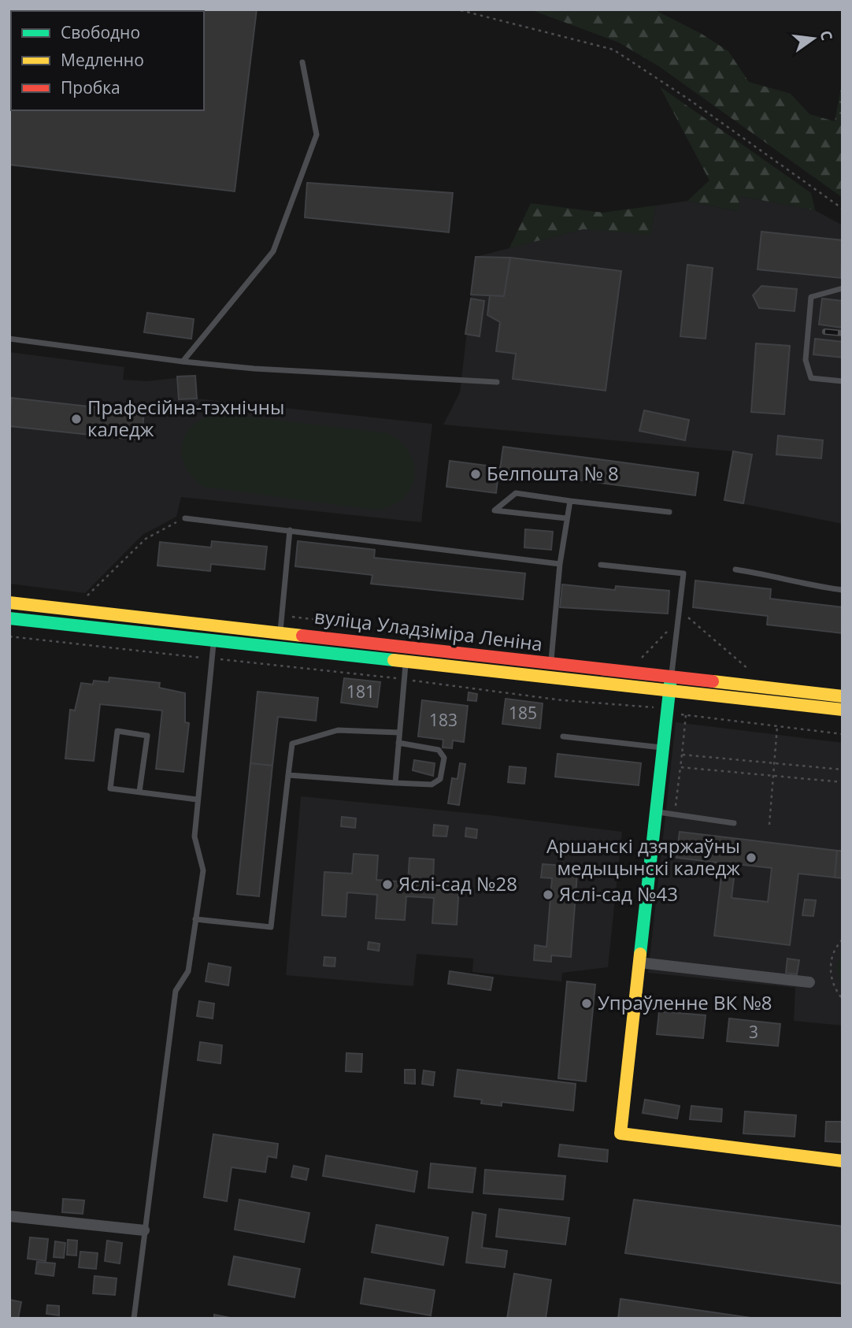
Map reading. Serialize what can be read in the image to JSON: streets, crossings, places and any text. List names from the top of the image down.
{
  "streets": {
    "main road": ["вуліца Уладзіміра Леніна"]
  },
  "places": [
    "Прафесійна-тэхнічны каледж",
    "Белпошта № 8",
    "Аршанскі дзяржаўны медыцынскі каледж",
    "Яслі-сад №28",
    "Яслі-сад №43",
    "Упраўленне ВК №8"
  ],
  "house_numbers": [
    "181",
    "185",
    "183",
    "3"
  ],
  "legend": ["Свободно", "Медленно", "Пробка"],
  "north": "right"
}
